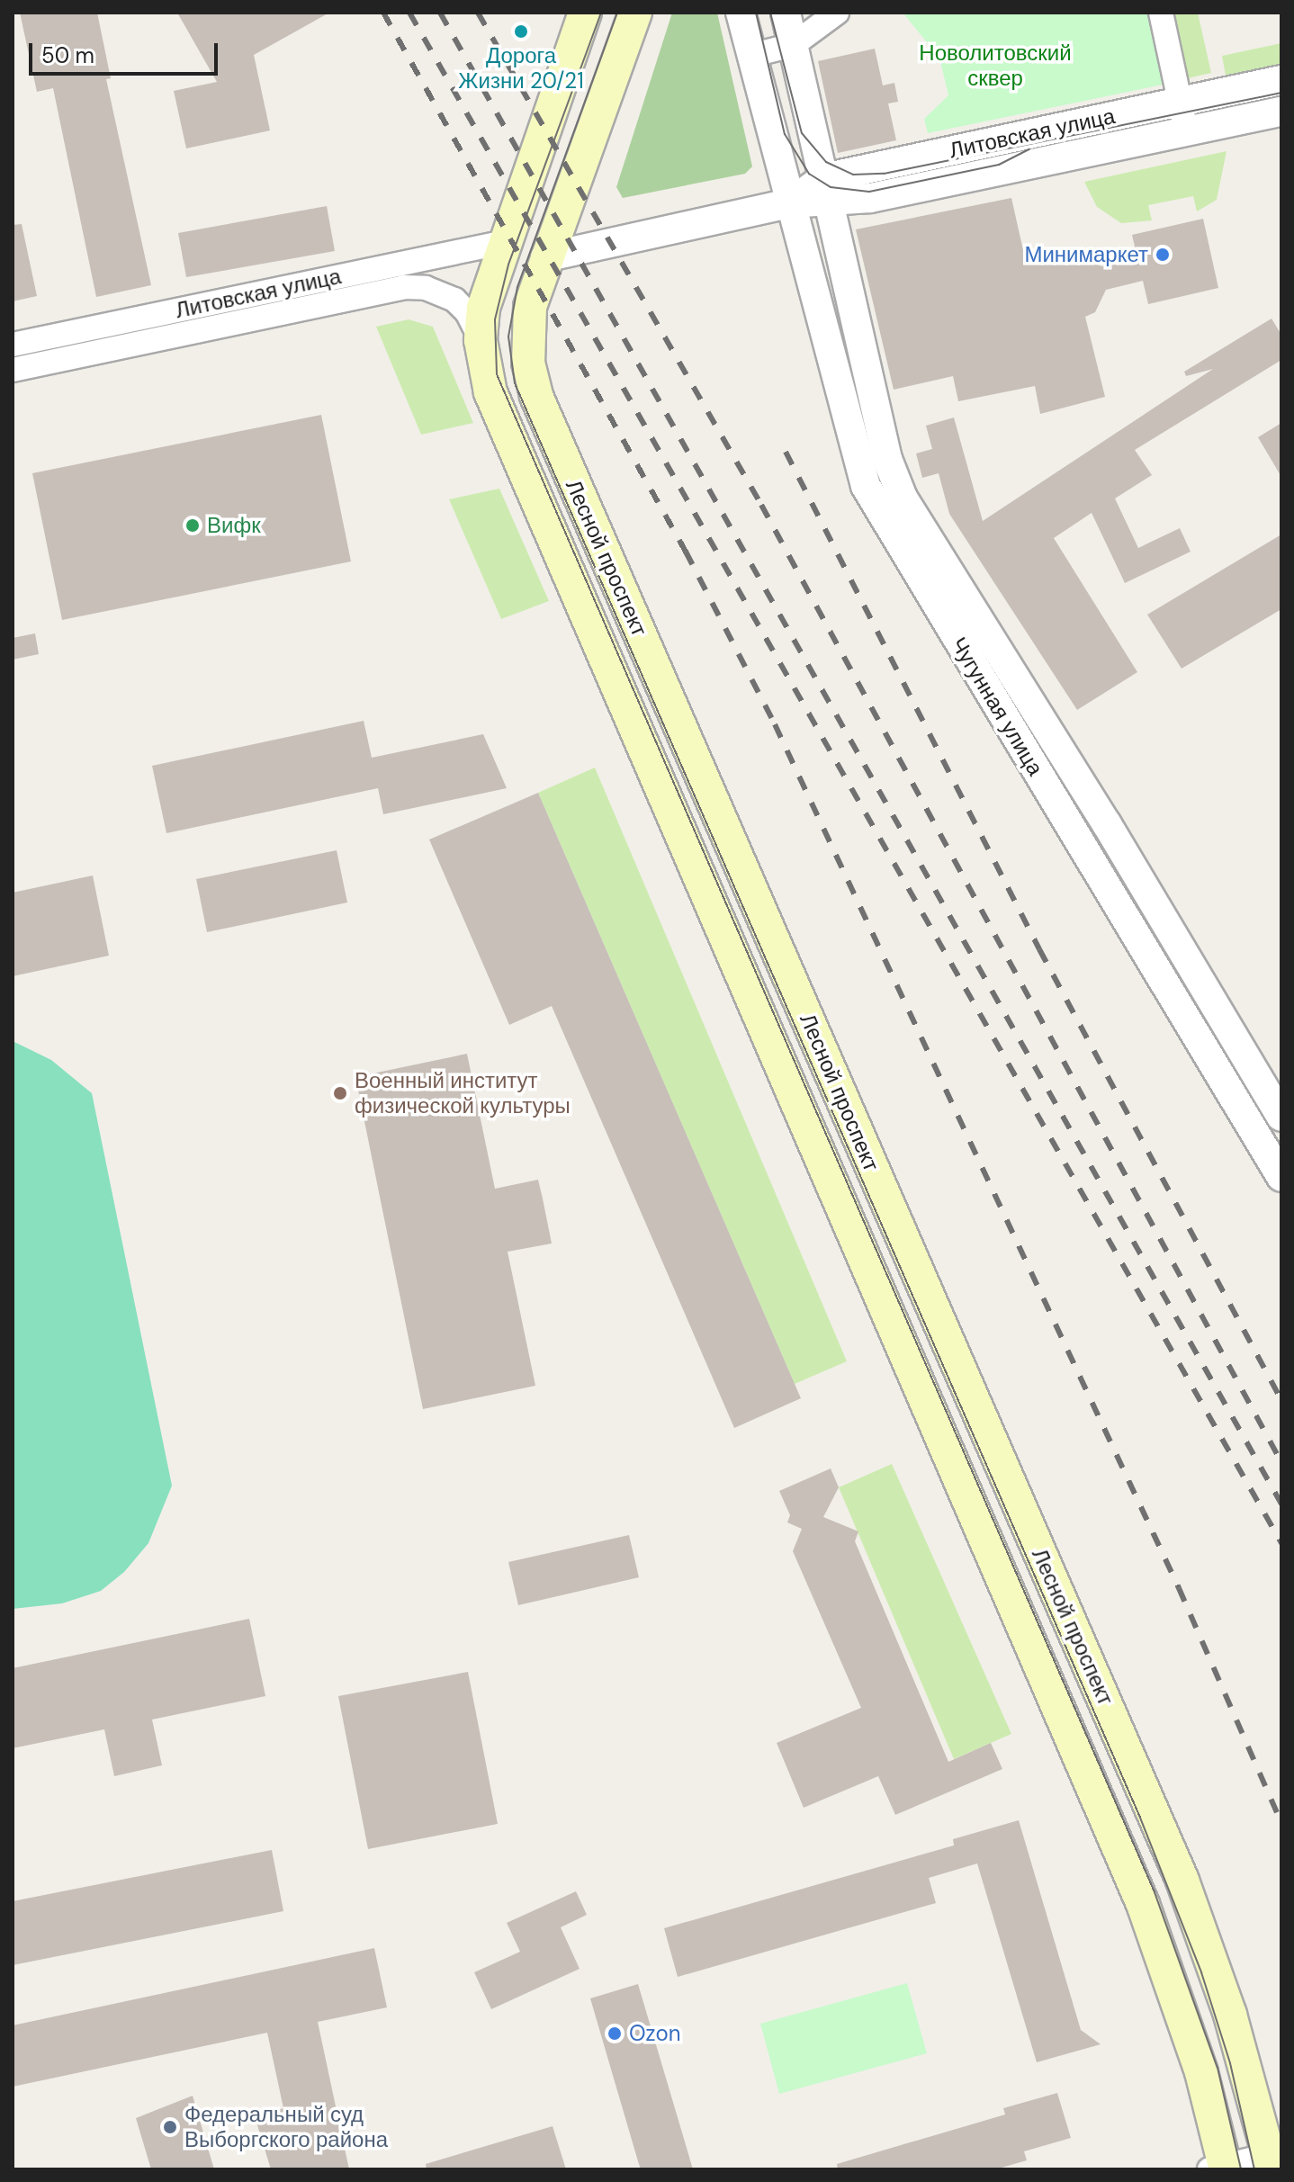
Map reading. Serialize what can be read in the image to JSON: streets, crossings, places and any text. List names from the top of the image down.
{
  "streets": {
    "main road": ["Лесной проспект"],
    "street": ["Литовская улица", "Чугунная улица"]
  },
  "crossings": [
    ["Литовская улица", "Лесной проспект"],
    ["Литовская улица", "Чугунная улица"]
  ],
  "parks": ["Новолитовский сквер"],
  "places": [
    "Дорога Жизни 20/21",
    "Минимаркет",
    "Вифк",
    "Военный институт физической культуры",
    "Ozon",
    "Федеральный суд Выборгского района"
  ],
  "scale_bar": "50 m"
}
